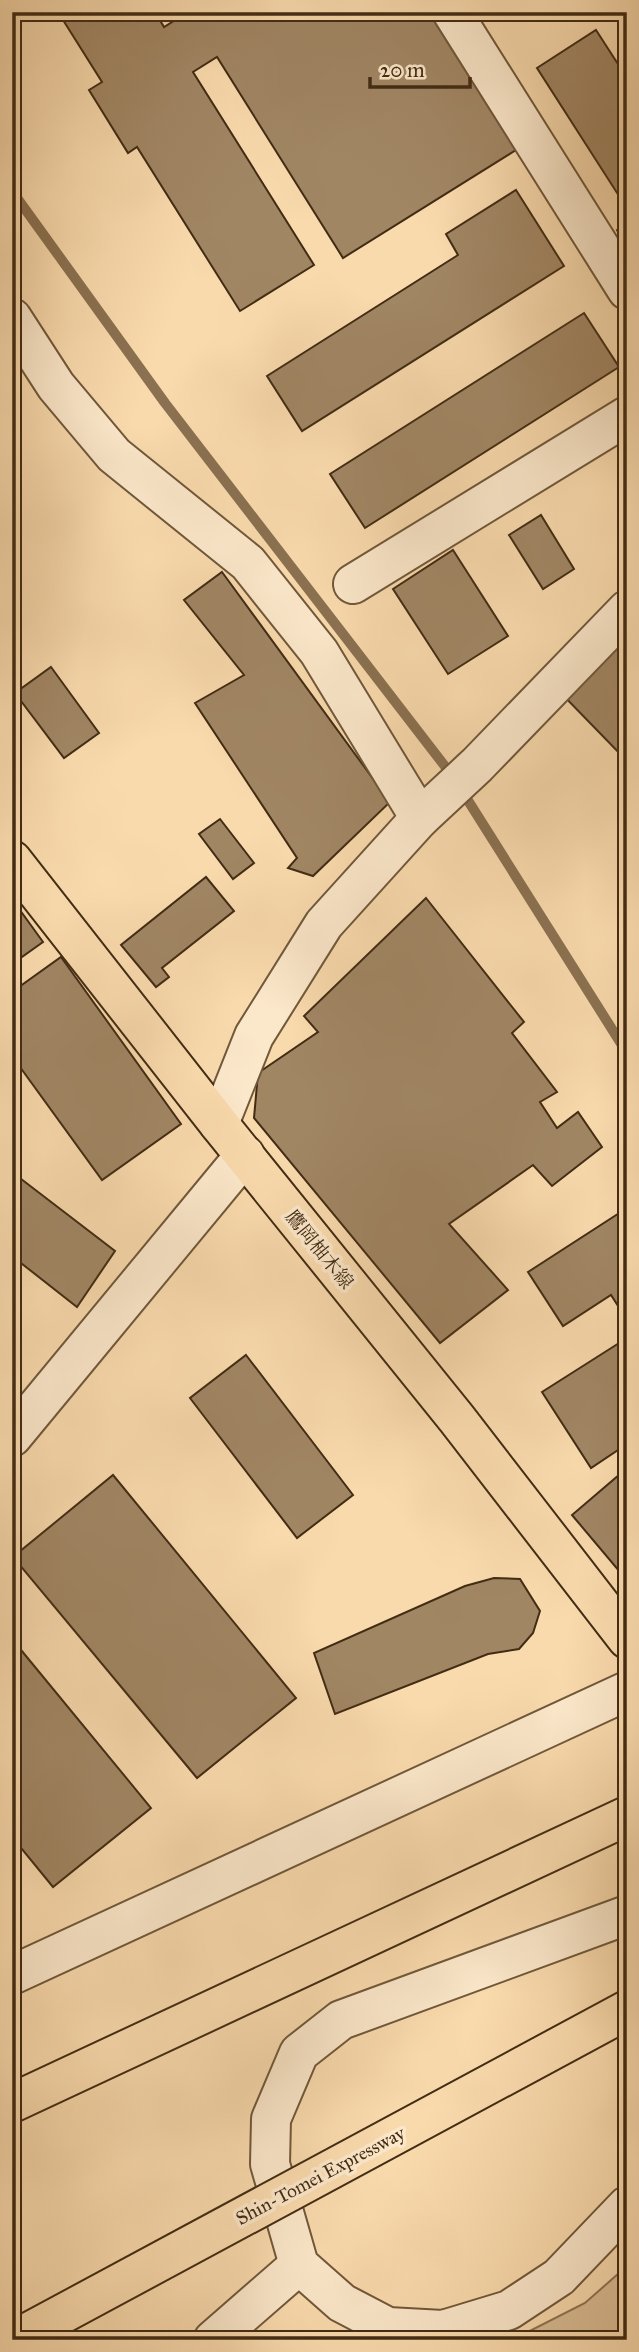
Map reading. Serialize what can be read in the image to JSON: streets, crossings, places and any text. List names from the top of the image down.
{
  "streets": {
    "main road": ["鷹岡柚木線", "Shin-Tomei Expressway"]
  },
  "scale_bar": "20 m"
}
